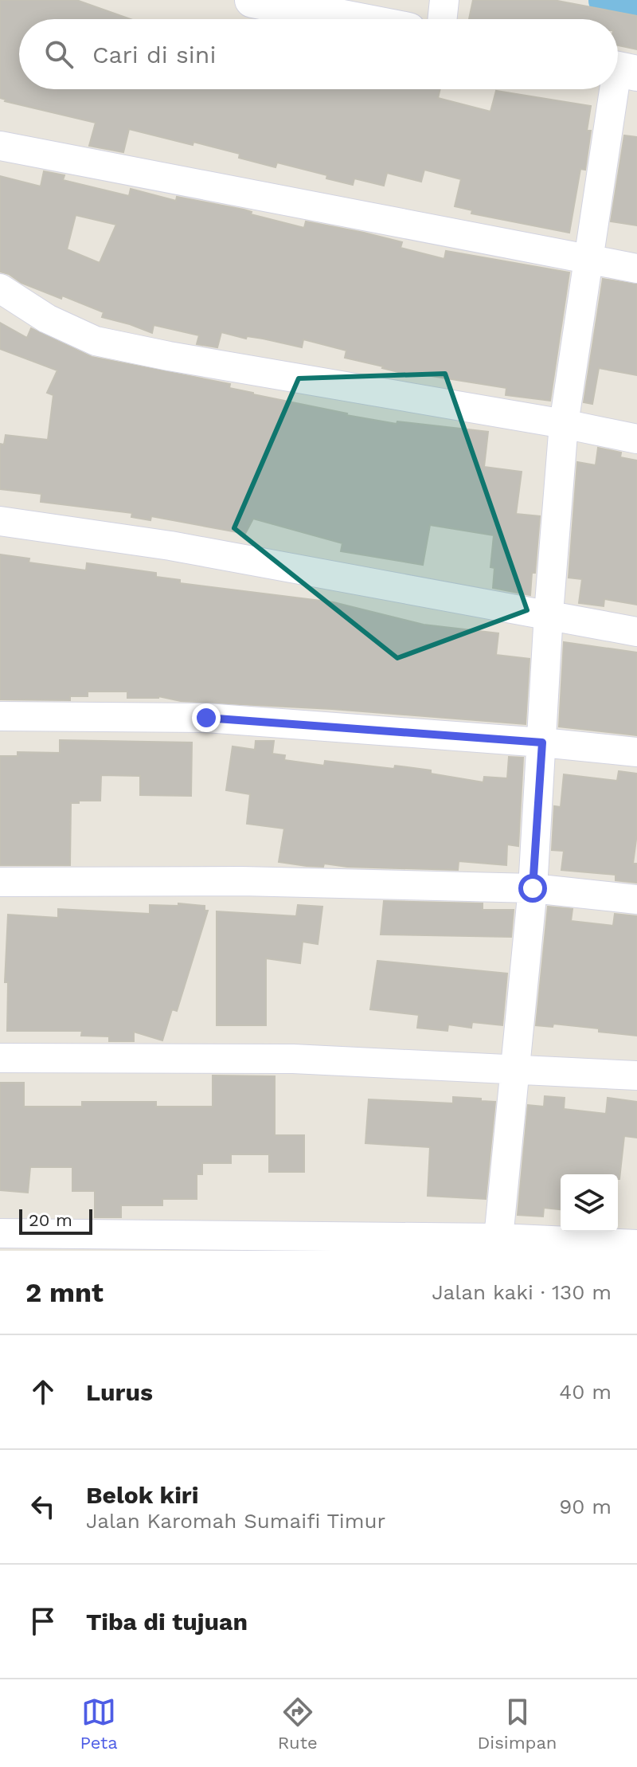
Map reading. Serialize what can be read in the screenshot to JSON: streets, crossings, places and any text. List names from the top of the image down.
{
  "scale_bar": "20 m",
  "page": {
    "search": "Cari di sini",
    "scale": "20 m",
    "heading": ["2 mnt", "Jalan kaki · 130 m"],
    "list": [
      ["Lurus", "40 m"],
      ["Belok kiri", "Jalan Karomah Sumaifi Timur", "90 m"],
      "Tiba di tujuan"
    ],
    "nav": ["Peta", "Rute", "Disimpan"]
  }
}
